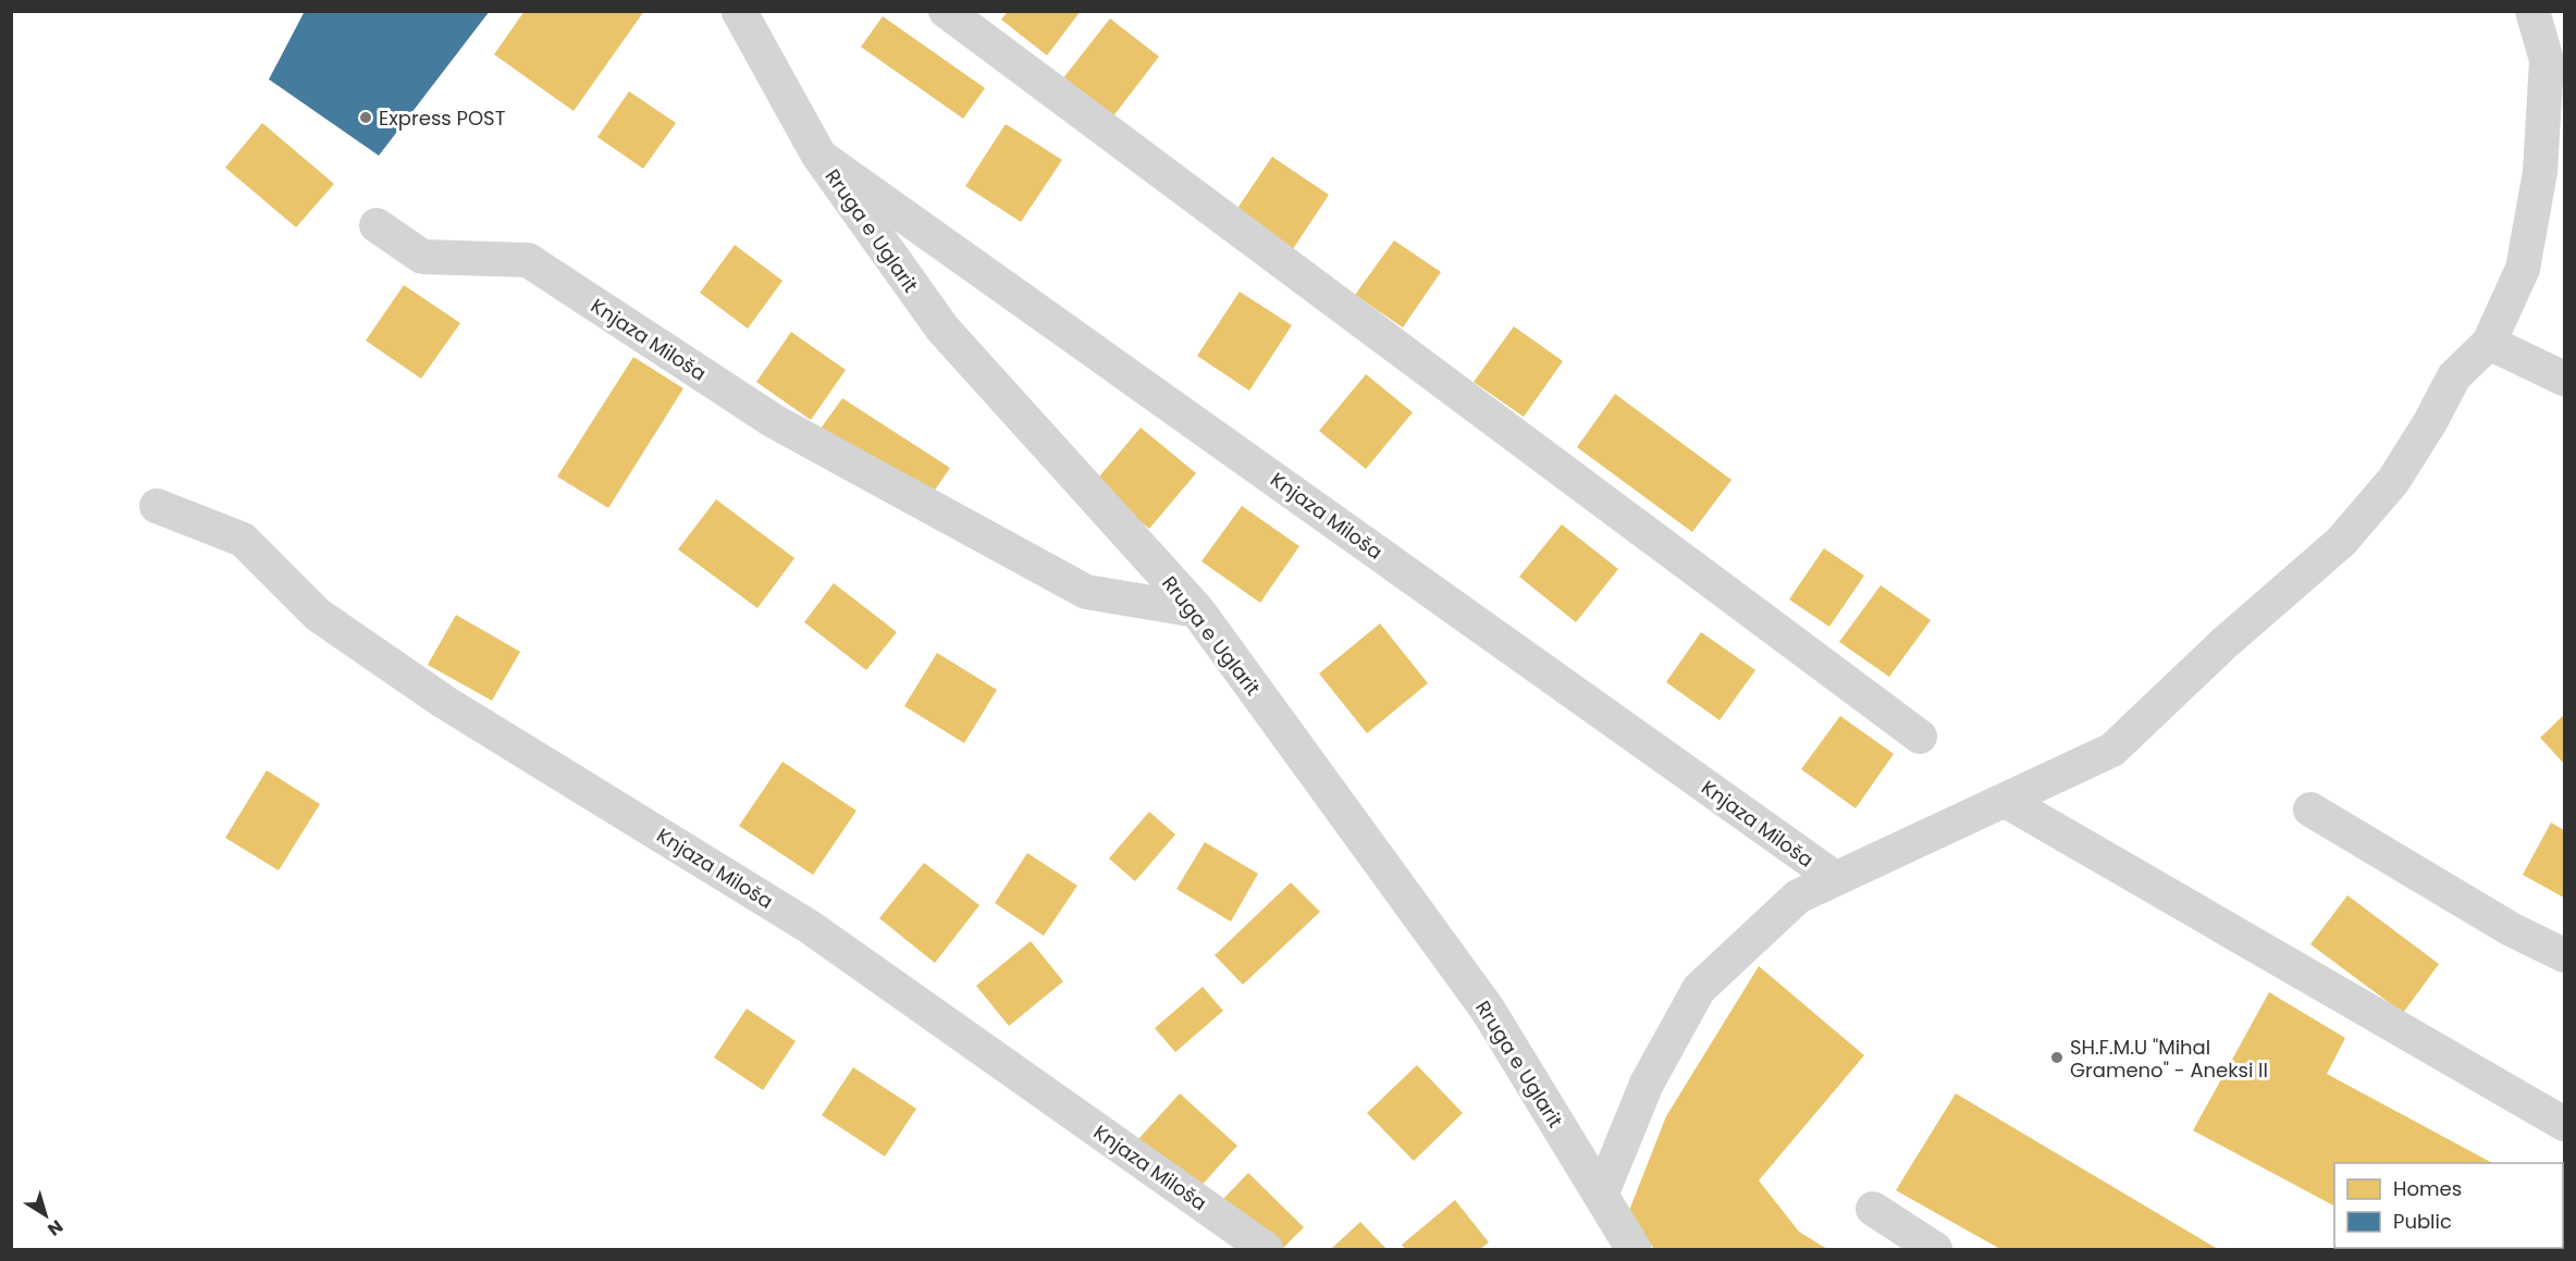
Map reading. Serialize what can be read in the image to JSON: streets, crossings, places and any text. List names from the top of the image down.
{
  "streets": {
    "street": ["Rruga e Uglarit", "Knjaza Miloša"]
  },
  "crossings": [
    ["Rruga e Uglarit", "Knjaza Miloša"]
  ],
  "places": ["Express POST", "SH.F.M.U \"Mihal Grameno\" - Aneksi II"],
  "legend": ["Homes", "Public"],
  "north": "bottom right"
}
